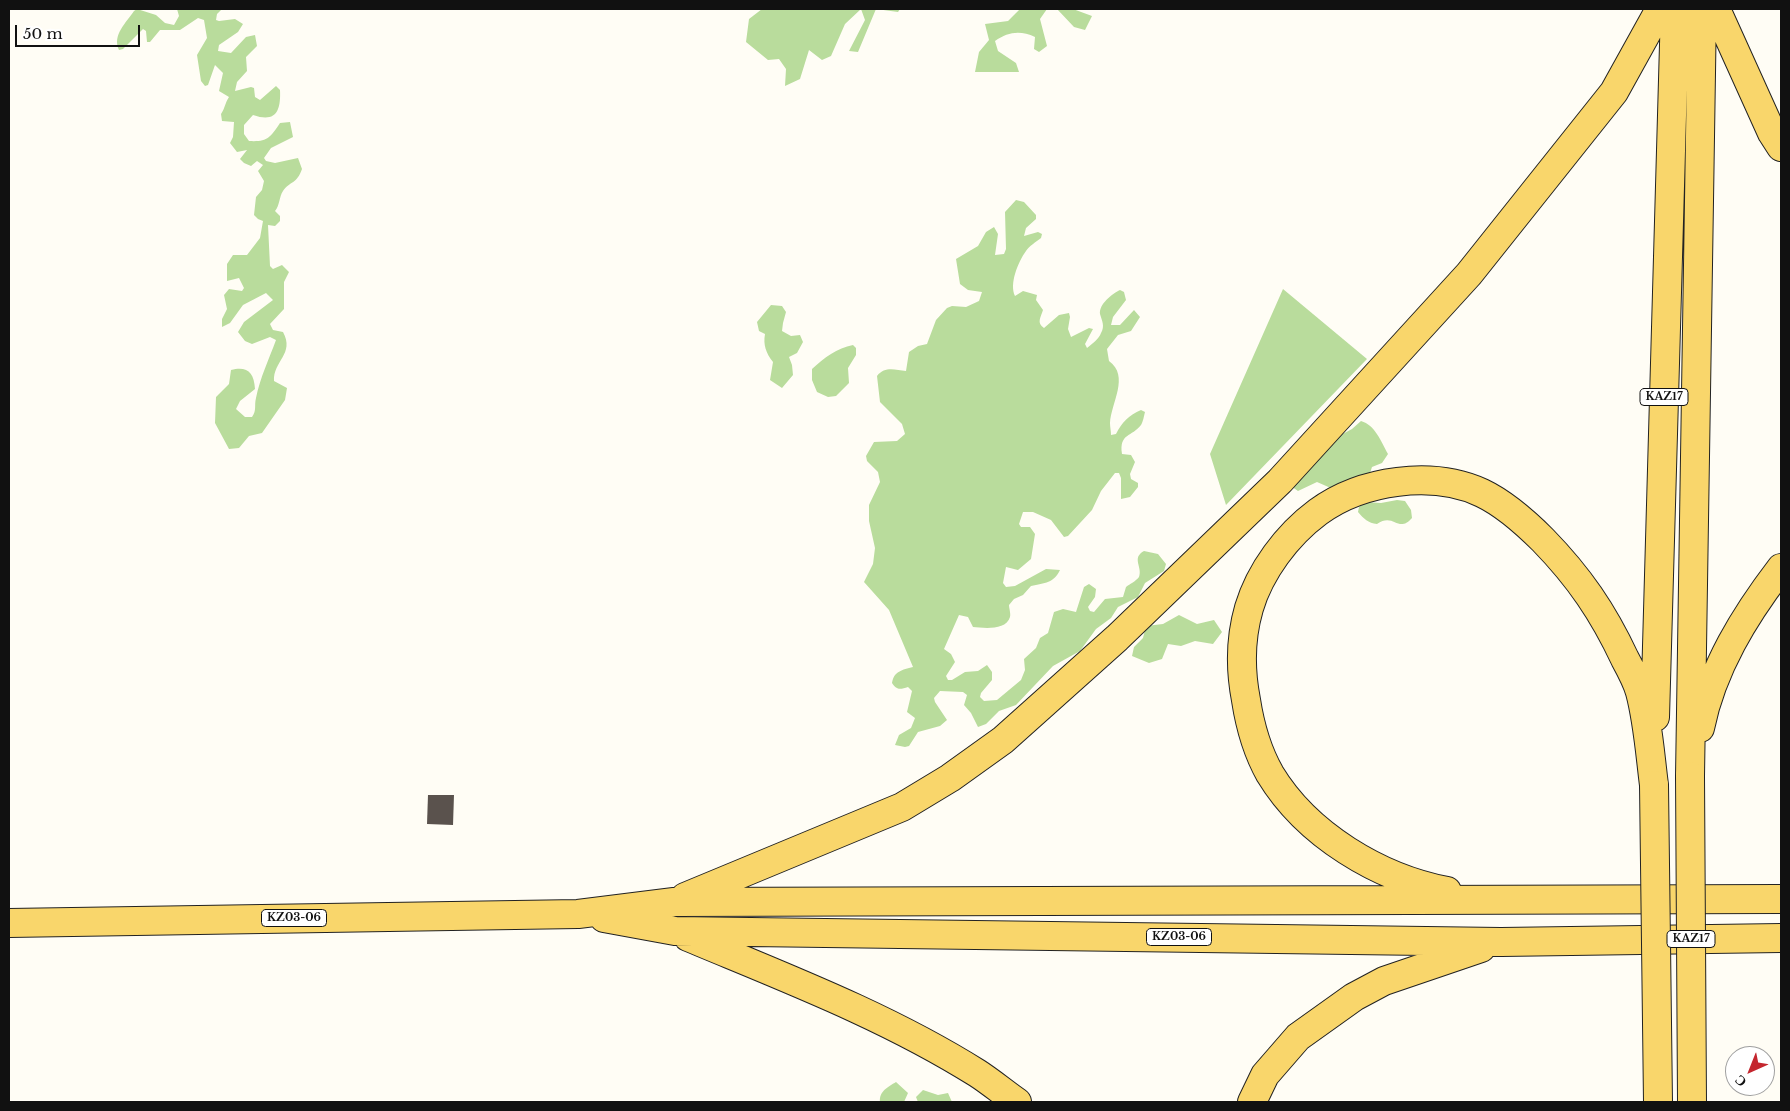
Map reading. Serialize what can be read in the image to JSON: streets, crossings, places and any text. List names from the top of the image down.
{
  "streets": {
    "main road": ["KAZ17", "KZ03-06"]
  },
  "scale_bar": "50 m",
  "north": "bottom left"
}
